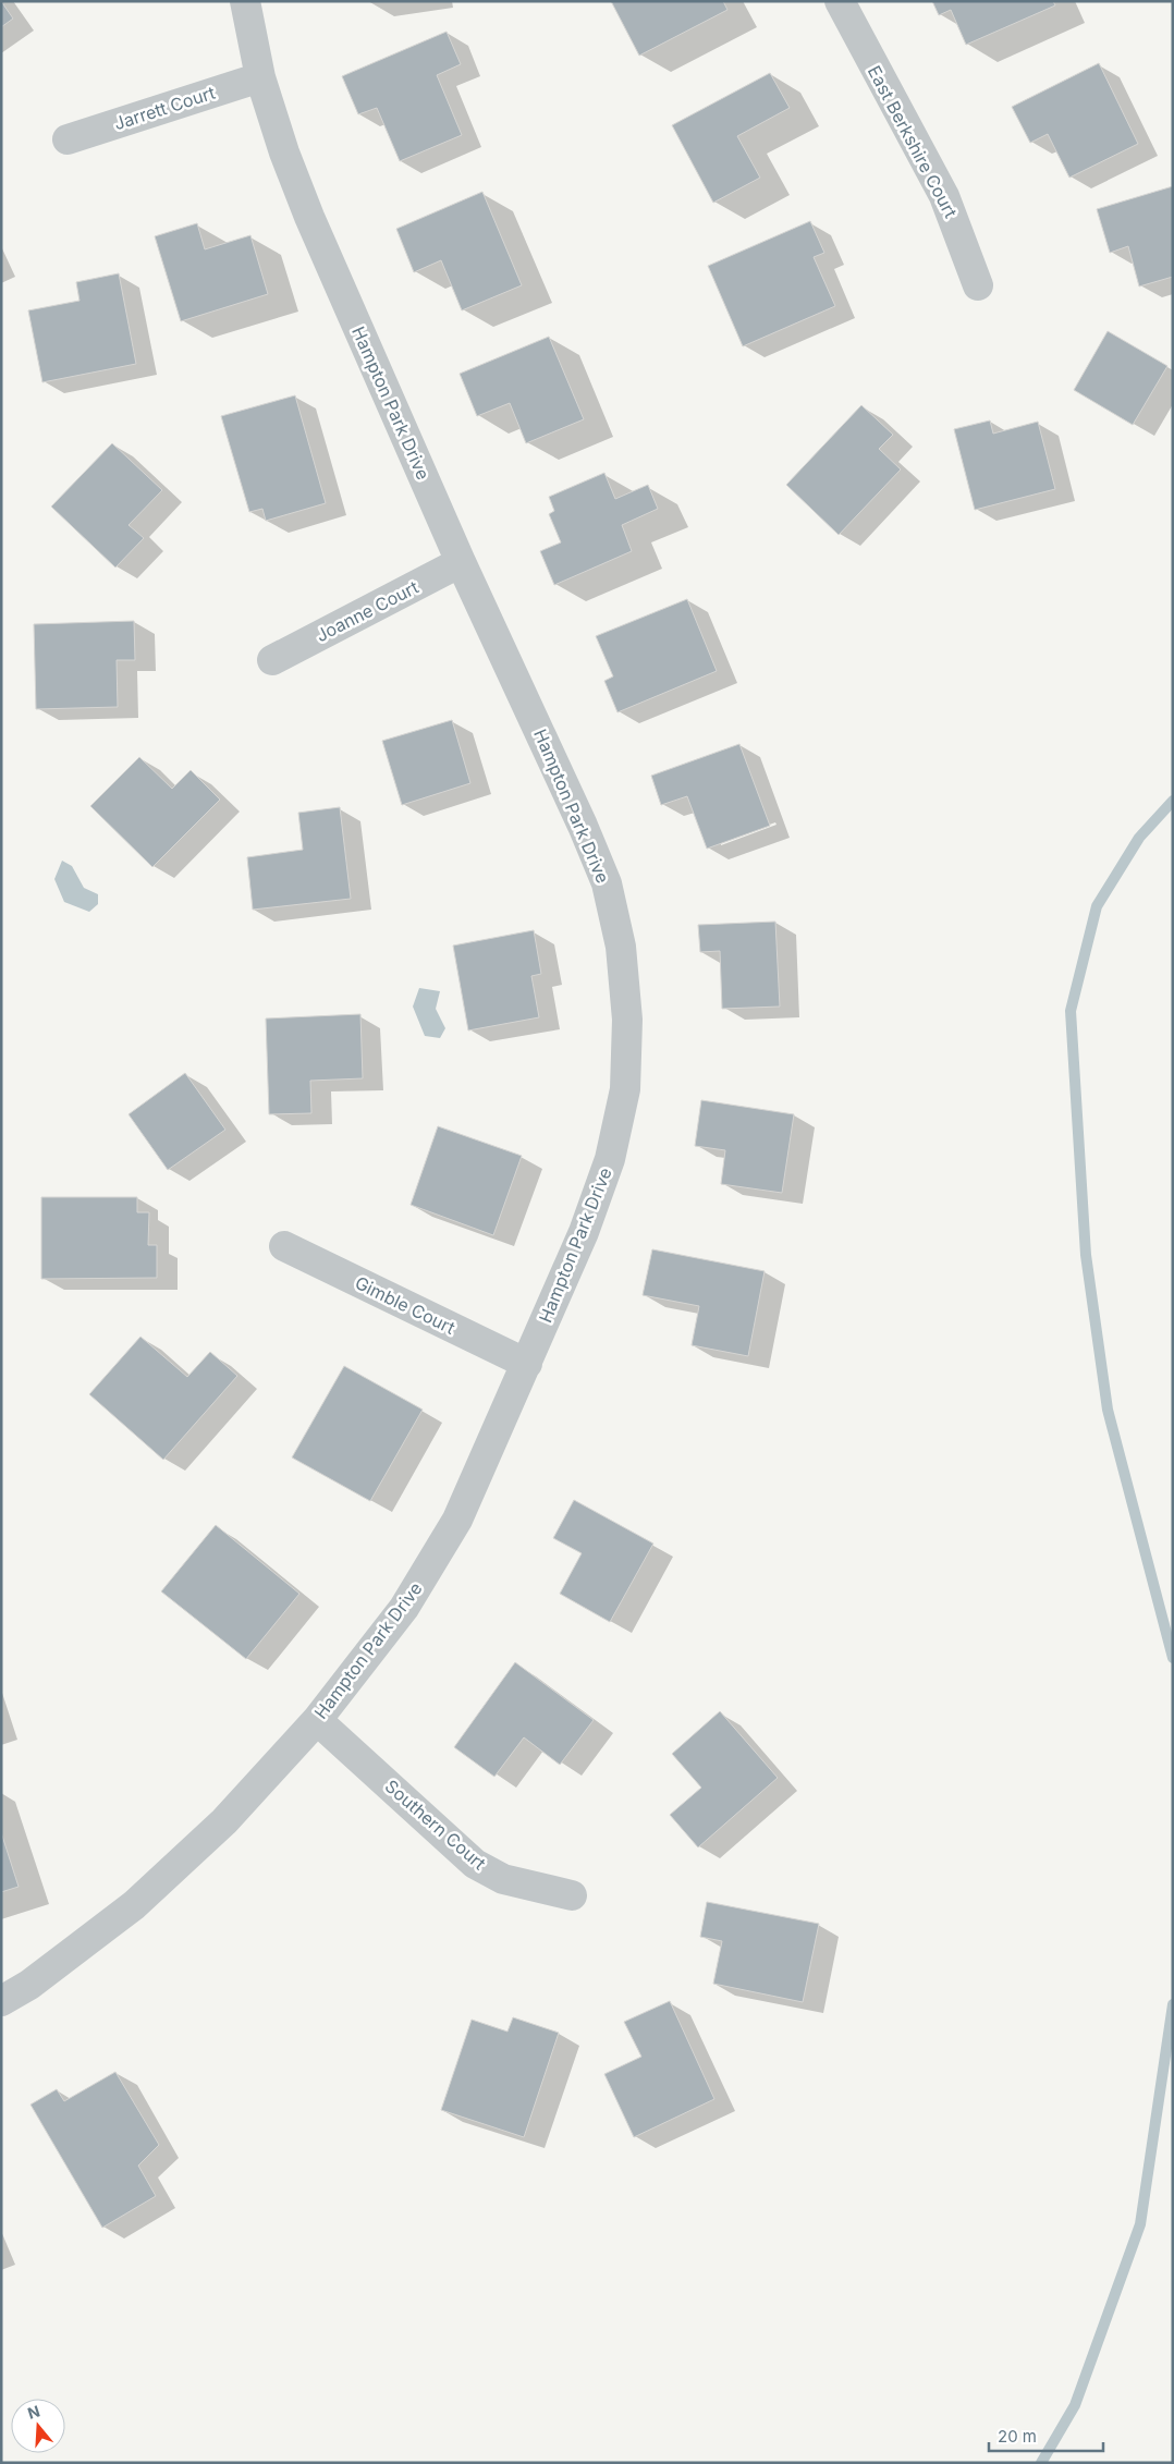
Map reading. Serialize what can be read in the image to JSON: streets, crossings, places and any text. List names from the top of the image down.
{
  "streets": {
    "street": [
      "Jarrett Court",
      "East Berkshire Court",
      "Hampton Park Drive",
      "Joanne Court",
      "Gimble Court",
      "Southern Court"
    ]
  },
  "crossings": [
    ["Jarrett Court", "Hampton Park Drive"],
    ["Hampton Park Drive", "Joanne Court"],
    ["Hampton Park Drive", "Gimble Court"],
    ["Hampton Park Drive", "Southern Court"]
  ],
  "scale_bar": "20 m",
  "north": "top"
}
